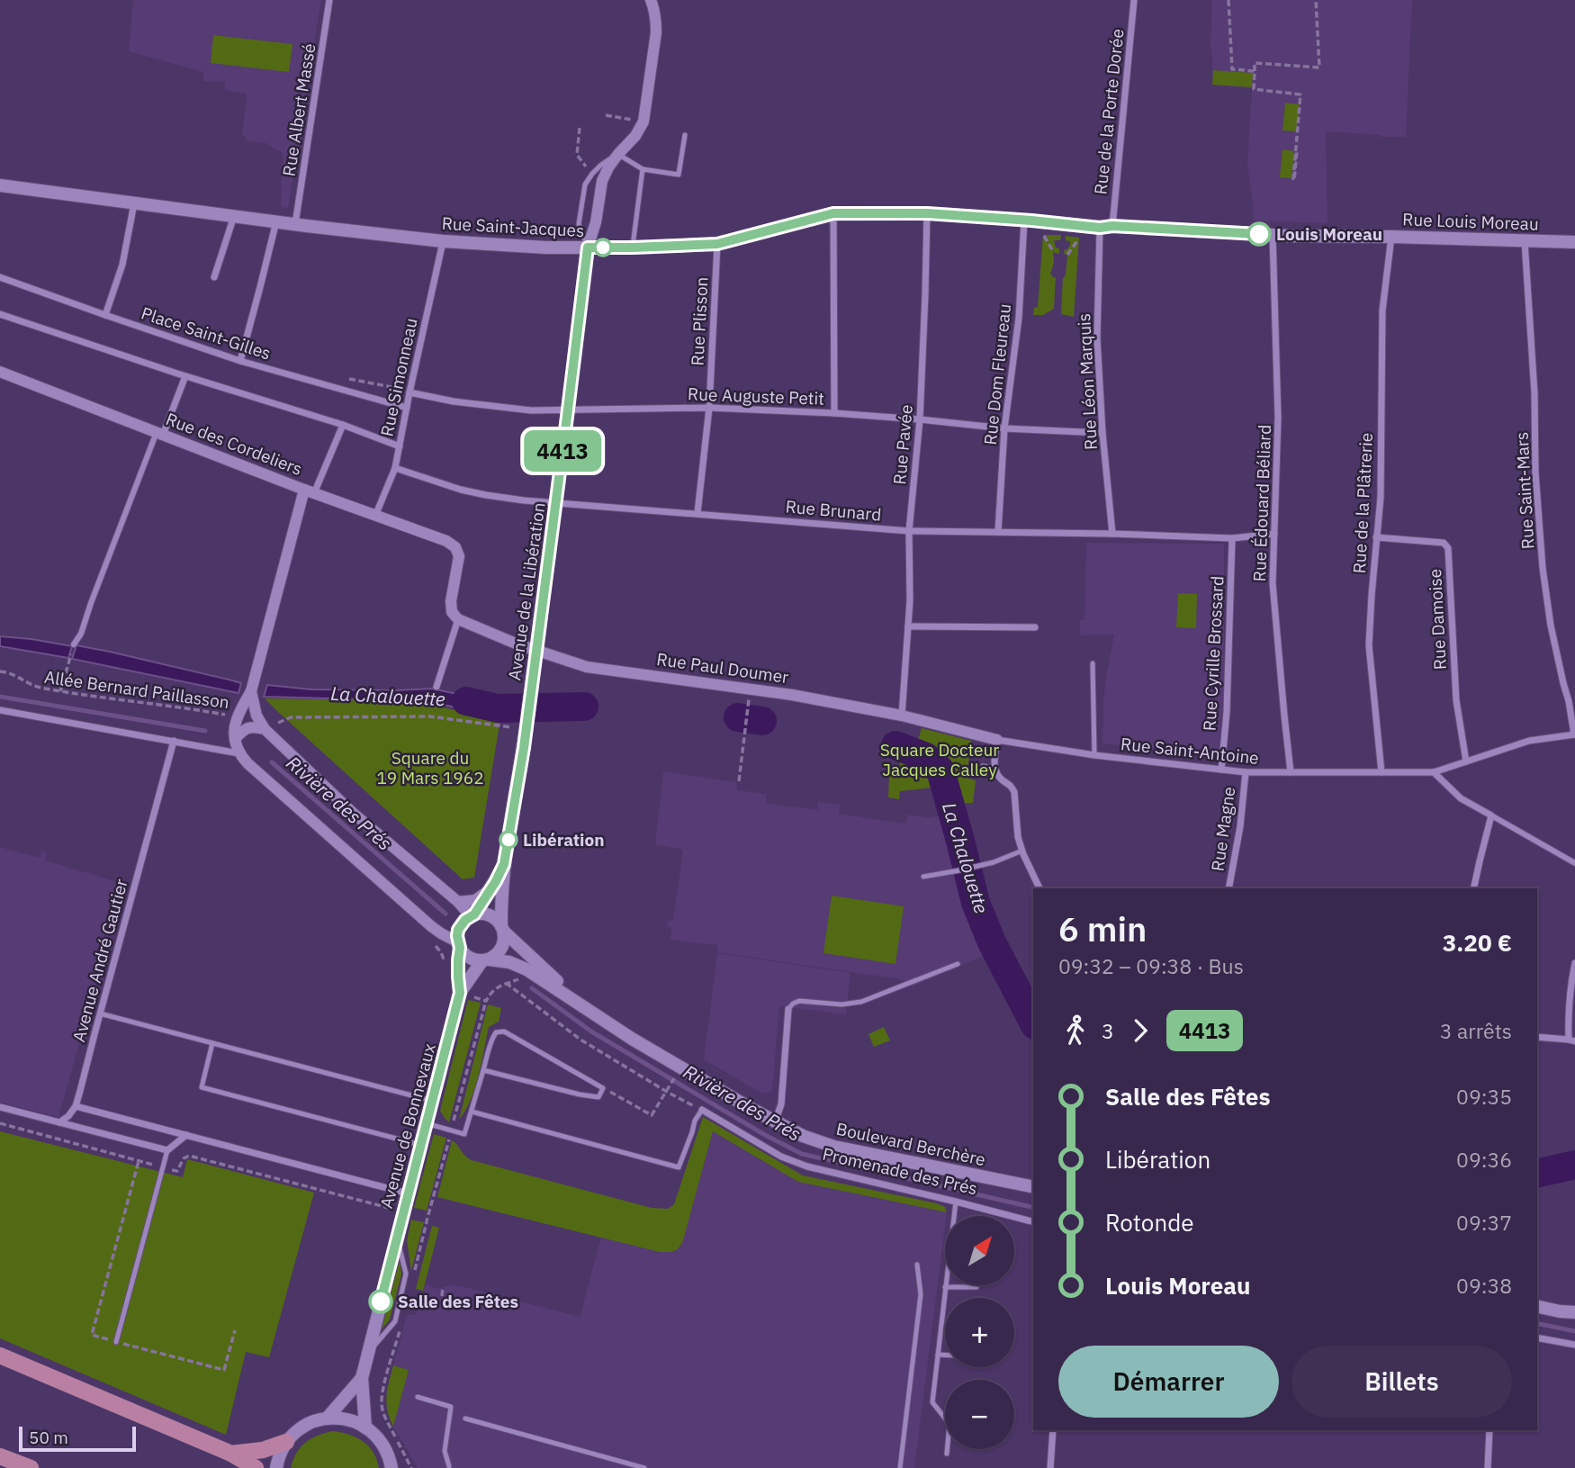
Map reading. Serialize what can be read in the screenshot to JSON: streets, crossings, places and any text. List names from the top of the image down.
{
  "streets": {
    "main road": [
      "Rue Louis Moreau",
      "Rue Saint-Jacques",
      "Avenue de la Libération",
      "Avenue de Bonnevaux",
      "Boulevard Berchère"
    ],
    "street": [
      "Rue Albert Massé",
      "Rue de la Porte Dorée",
      "Rue Plisson",
      "Place Saint-Gilles",
      "Rue Dom Fleureau",
      "Rue Simonneau",
      "Rue Léon Marquis",
      "Rue Auguste Petit",
      "Rue des Cordeliers",
      "Rue Pavée",
      "Rue Saint-Mars",
      "Rue Édouard Béliard",
      "Rue de la Plâtrerie",
      "Rue Brunard",
      "Rue Damoise",
      "Rue Cyrille Brossard",
      "Rue Paul Doumer",
      "Rue Saint-Antoine",
      "Rue Magne",
      "Avenue André Gautier",
      "Promenade des Prés"
    ],
    "path": ["Allée Bernard Paillasson"]
  },
  "crossings": [
    ["Rue Albert Massé", "Rue Saint-Jacques"],
    ["Rue de la Porte Dorée", "Rue Louis Moreau"],
    ["Rue de la Porte Dorée", "Rue Saint-Jacques"],
    ["Rue de la Porte Dorée", "Rue Léon Marquis"],
    ["Rue Louis Moreau", "Rue Saint-Jacques"],
    ["Rue Louis Moreau", "Rue Léon Marquis"],
    ["Rue Louis Moreau", "Rue Saint-Mars"],
    ["Rue Louis Moreau", "Rue Édouard Béliard"],
    ["Rue Louis Moreau", "Rue de la Plâtrerie"],
    ["Rue Saint-Jacques", "Rue Plisson"],
    ["Rue Saint-Jacques", "Rue Dom Fleureau"],
    ["Rue Saint-Jacques", "Rue Simonneau"],
    ["Rue Saint-Jacques", "Rue Léon Marquis"],
    ["Rue Saint-Jacques", "Rue Pavée"],
    ["Rue Saint-Jacques", "Avenue de la Libération"],
    ["Rue Plisson", "Rue Auguste Petit"],
    ["Rue Plisson", "Rue Brunard"],
    ["Place Saint-Gilles", "Rue Simonneau"],
    ["Rue Dom Fleureau", "Rue Auguste Petit"],
    ["Rue Dom Fleureau", "Rue Brunard"],
    ["Rue Simonneau", "Rue Auguste Petit"],
    ["Rue Simonneau", "Rue des Cordeliers"],
    ["Rue Simonneau", "Rue Brunard"],
    ["Rue Léon Marquis", "Rue Auguste Petit"],
    ["Rue Léon Marquis", "Rue Brunard"],
    ["Rue Auguste Petit", "Rue Pavée"],
    ["Rue Auguste Petit", "Avenue de la Libération"],
    ["Rue des Cordeliers", "Rue Paul Doumer"],
    ["Rue Pavée", "Rue Brunard"],
    ["Rue Pavée", "Rue Paul Doumer"],
    ["Rue Saint-Mars", "Rue Saint-Antoine"],
    ["Rue Édouard Béliard", "Rue Brunard"],
    ["Rue Édouard Béliard", "Rue Saint-Antoine"],
    ["Rue de la Plâtrerie", "Rue Damoise"],
    ["Rue de la Plâtrerie", "Rue Saint-Antoine"],
    ["Rue Brunard", "Avenue de la Libération"],
    ["Rue Brunard", "Rue Cyrille Brossard"],
    ["Avenue de la Libération", "Rue Paul Doumer"],
    ["Avenue de la Libération", "Avenue de Bonnevaux"],
    ["Avenue de la Libération", "Boulevard Berchère"],
    ["Rue Damoise", "Rue Saint-Antoine"],
    ["Rue Cyrille Brossard", "Rue Saint-Antoine"],
    ["Rue Paul Doumer", "Rue Saint-Antoine"],
    ["Rue Saint-Antoine", "Rue Magne"],
    ["Avenue de Bonnevaux", "Boulevard Berchère"]
  ],
  "water": ["La Chalouette", "Rivière des Prés"],
  "parks": ["Square Docteur Jacques Calley", "Square du 19 Mars 1962"],
  "places": ["Louis Moreau", "Libération", "Salle des Fêtes"],
  "lines": ["bus line 4413"],
  "scale_bar": "50 m",
  "north": "top right",
  "page": {
    "on_map": "4413",
    "heading": ["6 min", "09:32 – 09:38 · Bus", "3.20 €"],
    "legs": ["3", "4413", "3 arrêts"],
    "list": [
      {
        "name": "Salle des Fêtes",
        "value": "09:35"
      },
      {
        "name": "Libération",
        "value": "09:36"
      },
      {
        "name": "Rotonde",
        "value": "09:37"
      },
      {
        "name": "Louis Moreau",
        "value": "09:38"
      }
    ],
    "map_buttons": ["+", "−"],
    "buttons": ["Démarrer", "Billets"],
    "scale": "50 m"
  }
}
